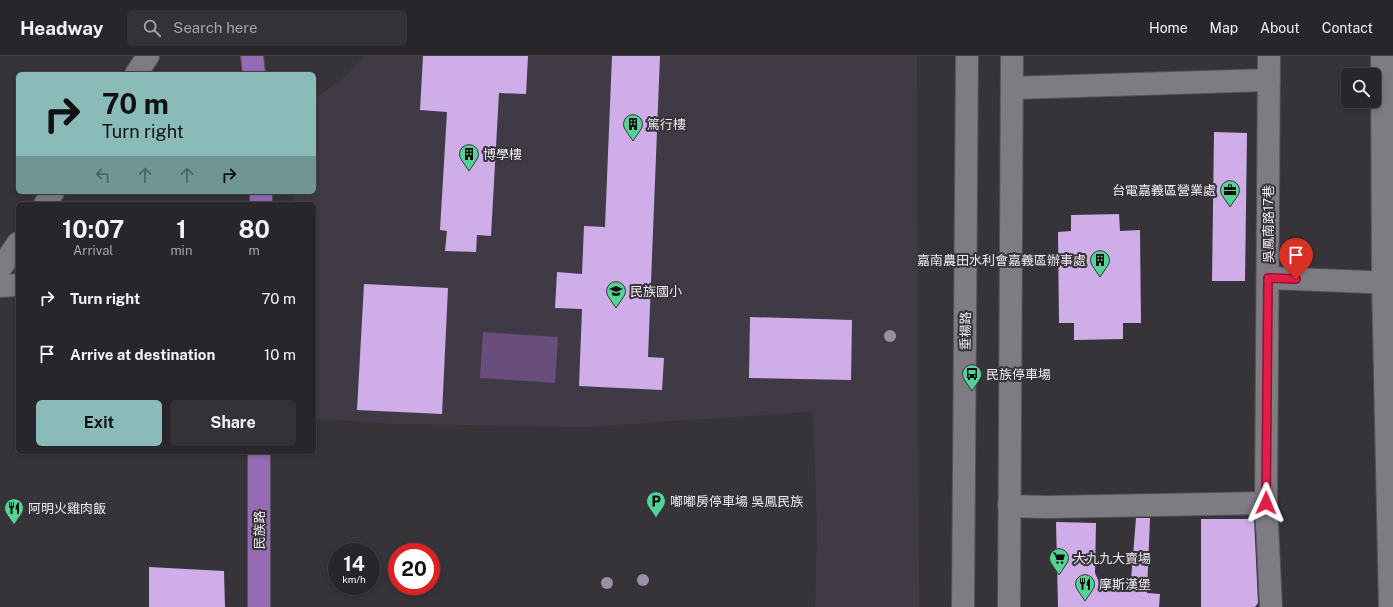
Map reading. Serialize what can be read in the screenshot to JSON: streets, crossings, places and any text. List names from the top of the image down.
{
  "streets": {
    "main road": ["民族路"],
    "street": ["吳鳳南路17巷", "垂楊路"]
  },
  "places": {
    "building": ["篤行樓", "博學樓", "嘉南農田水利會嘉義區辦事處"],
    "office": ["台電嘉義區營業處"],
    "school or university": ["民族國小"],
    "bus stop": ["民族停車場"],
    "parking": ["嘟嘟房停車場 吳鳳民族"],
    "restaurant": ["阿明火雞肉飯", "摩斯漢堡"],
    "supermarket": ["大九九大賣場"]
  },
  "page": {
    "header": "Headway",
    "search": "Search here",
    "nav": [
      "Home",
      "Map",
      "About",
      "Contact"
    ],
    "turn": ["70 m", "Turn right"],
    "eta": [
      "10:07",
      "Arrival",
      "1",
      "min",
      "80",
      "m"
    ],
    "list": [
      {
        "name": "Turn right",
        "value": "70 m"
      },
      {
        "name": "Arrive at destination",
        "value": "10 m"
      }
    ],
    "buttons": ["Exit", "Share"],
    "speed": "14 km/h",
    "limit": "20"
  }
}
